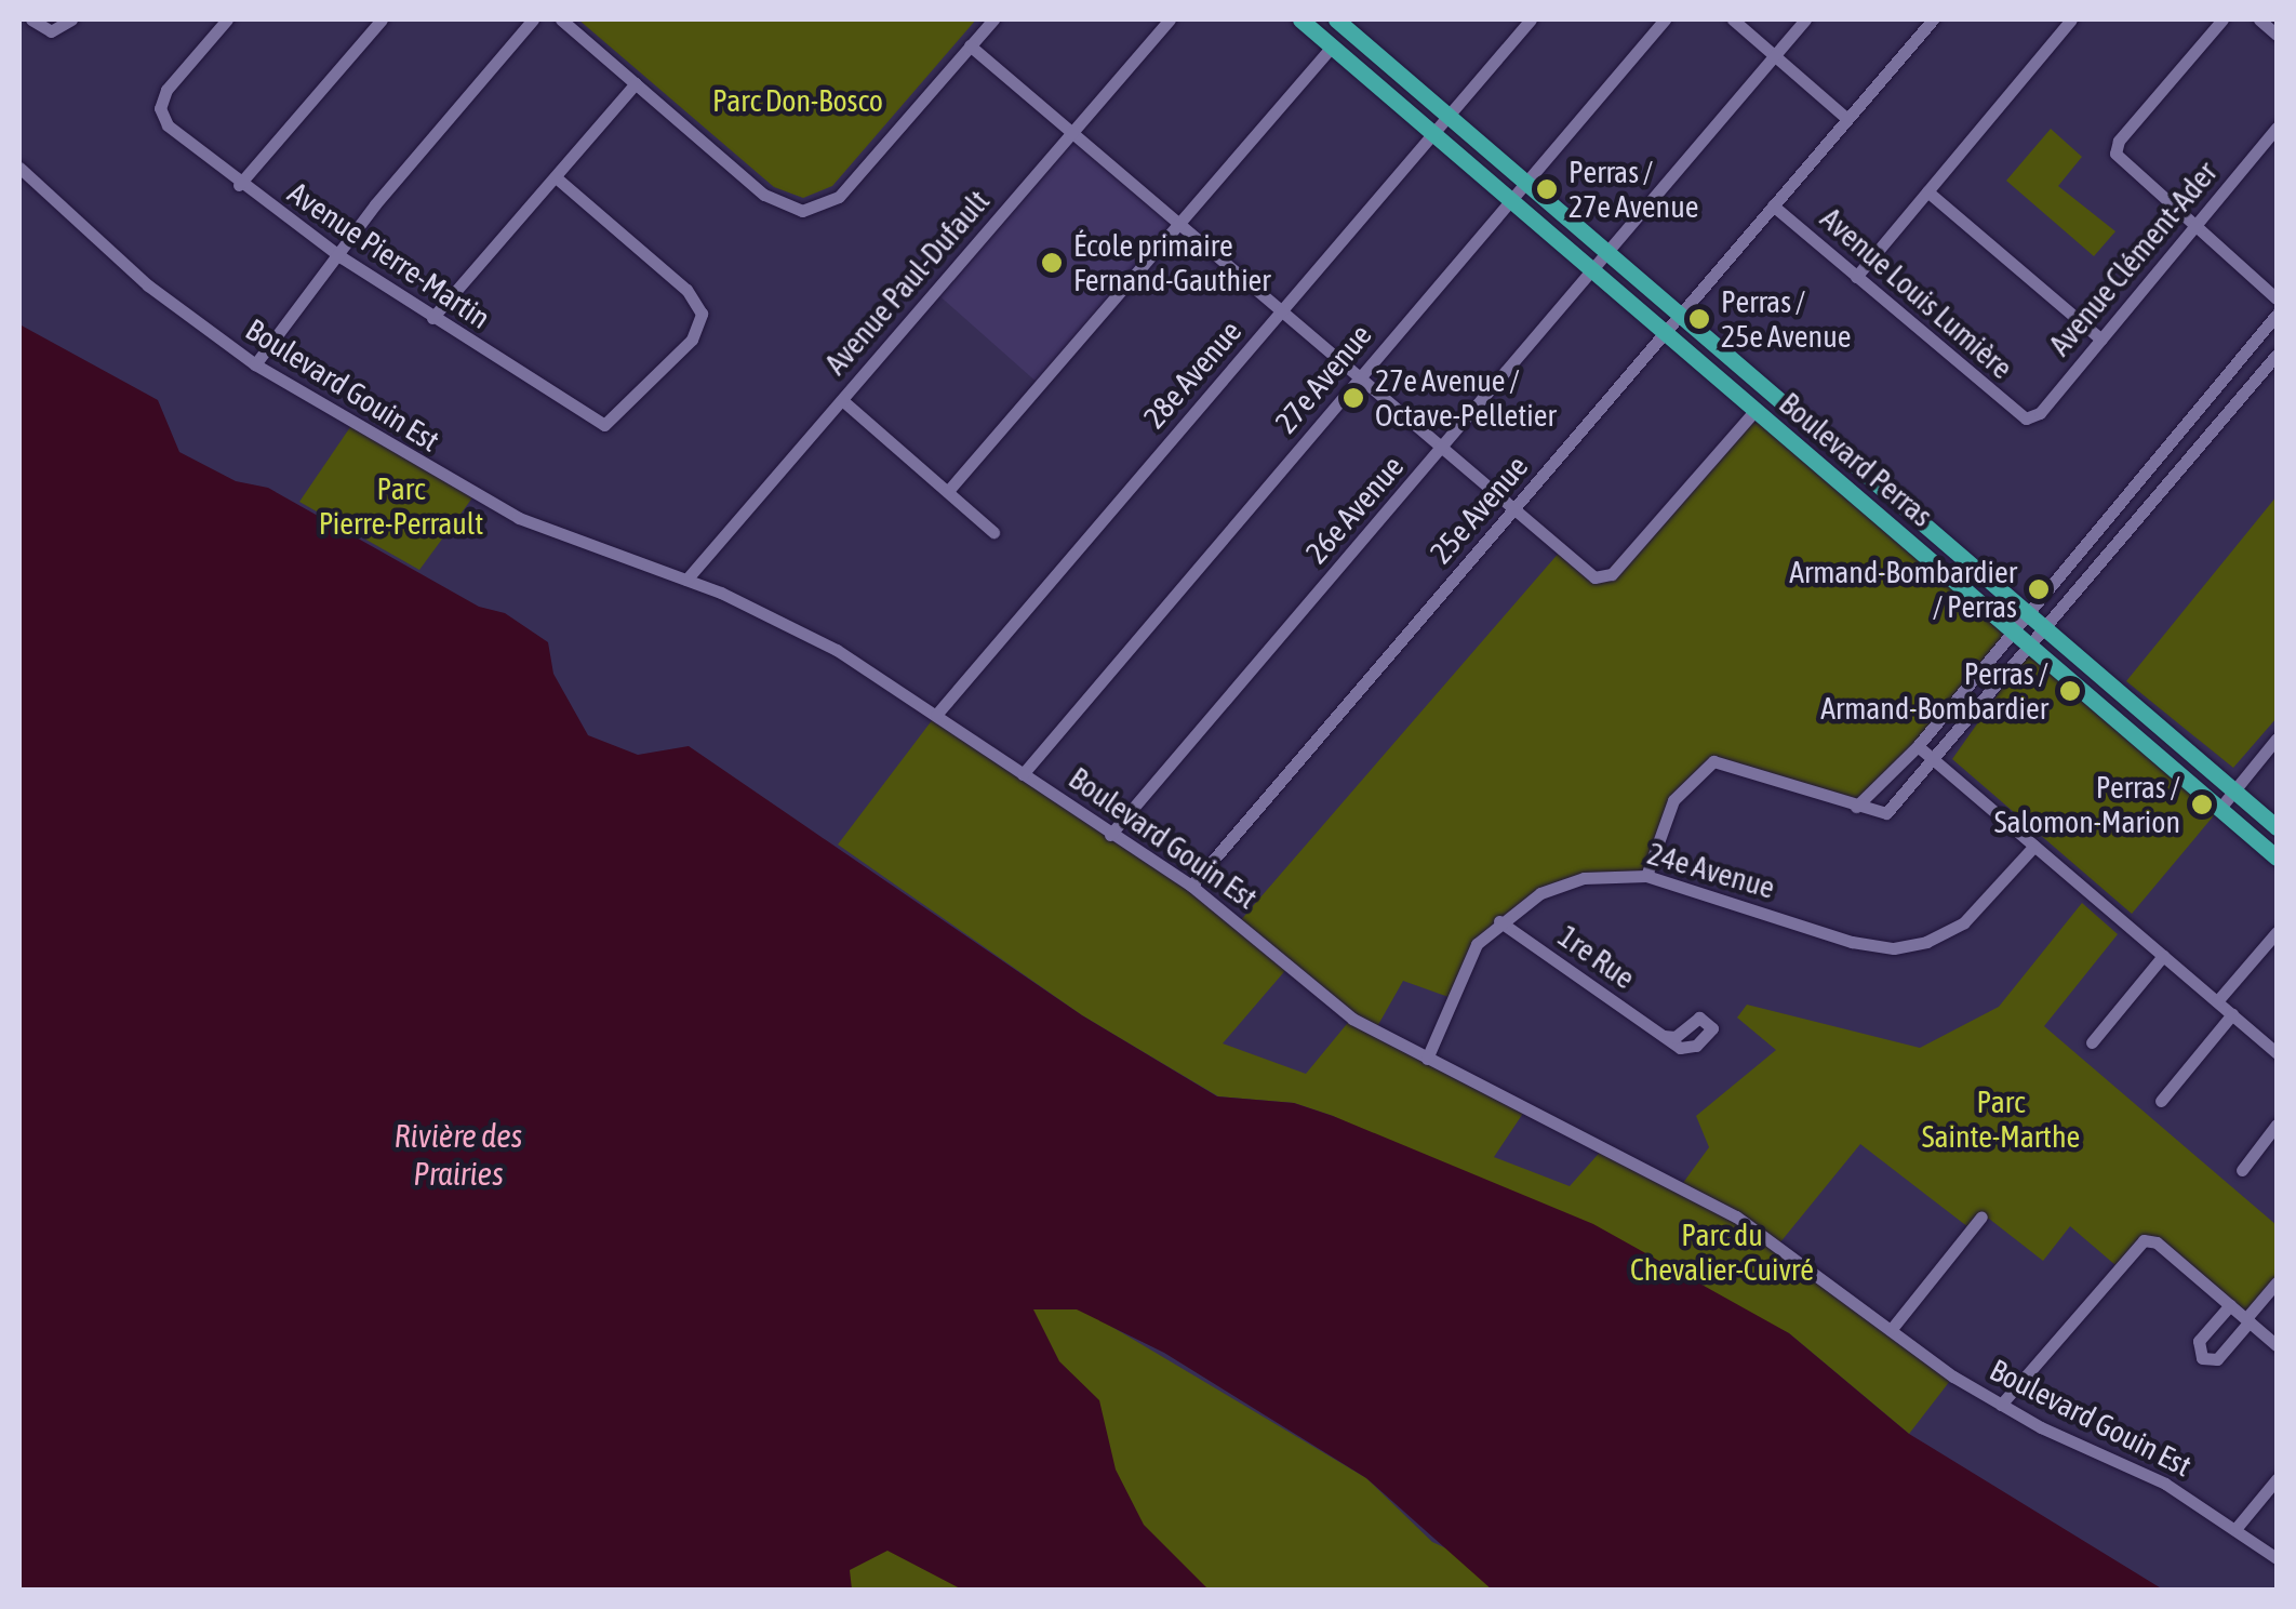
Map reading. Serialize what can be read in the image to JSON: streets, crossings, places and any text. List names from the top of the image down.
{
  "streets": {
    "main road": ["Boulevard Perras"],
    "street": [
      "Avenue Pierre-Martin",
      "Avenue Clément-Ader",
      "Avenue Paul-Dufault",
      "Avenue Louis Lumière",
      "28e Avenue",
      "27e Avenue",
      "Boulevard Gouin Est",
      "26e Avenue",
      "25e Avenue",
      "24e Avenue",
      "1re Rue"
    ]
  },
  "crossings": [
    ["Avenue Clément-Ader", "Avenue Louis Lumière"],
    ["Avenue Paul-Dufault", "Boulevard Gouin Est"],
    ["Avenue Louis Lumière", "25e Avenue"],
    ["28e Avenue", "Boulevard Gouin Est"],
    ["28e Avenue", "Boulevard Perras"],
    ["27e Avenue", "Boulevard Gouin Est"],
    ["27e Avenue", "Boulevard Perras"],
    ["Boulevard Gouin Est", "26e Avenue"],
    ["Boulevard Gouin Est", "25e Avenue"],
    ["Boulevard Gouin Est", "24e Avenue"],
    ["Boulevard Perras", "26e Avenue"],
    ["Boulevard Perras", "25e Avenue"],
    ["24e Avenue", "1re Rue"]
  ],
  "water": ["Rivière des Prairies"],
  "parks": [
    "Parc Don-Bosco",
    "Parc Pierre-Perrault",
    "Parc Sainte-Marthe",
    "Parc du Chevalier-Cuivré"
  ],
  "places": [
    "Perras / 27e Avenue",
    "École primaire Fernand-Gauthier",
    "Perras / 25e Avenue",
    "27e Avenue / Octave-Pelletier",
    "Armand-Bombardier / Perras",
    "Perras / Armand-Bombardier",
    "Perras / Salomon-Marion"
  ]
}
